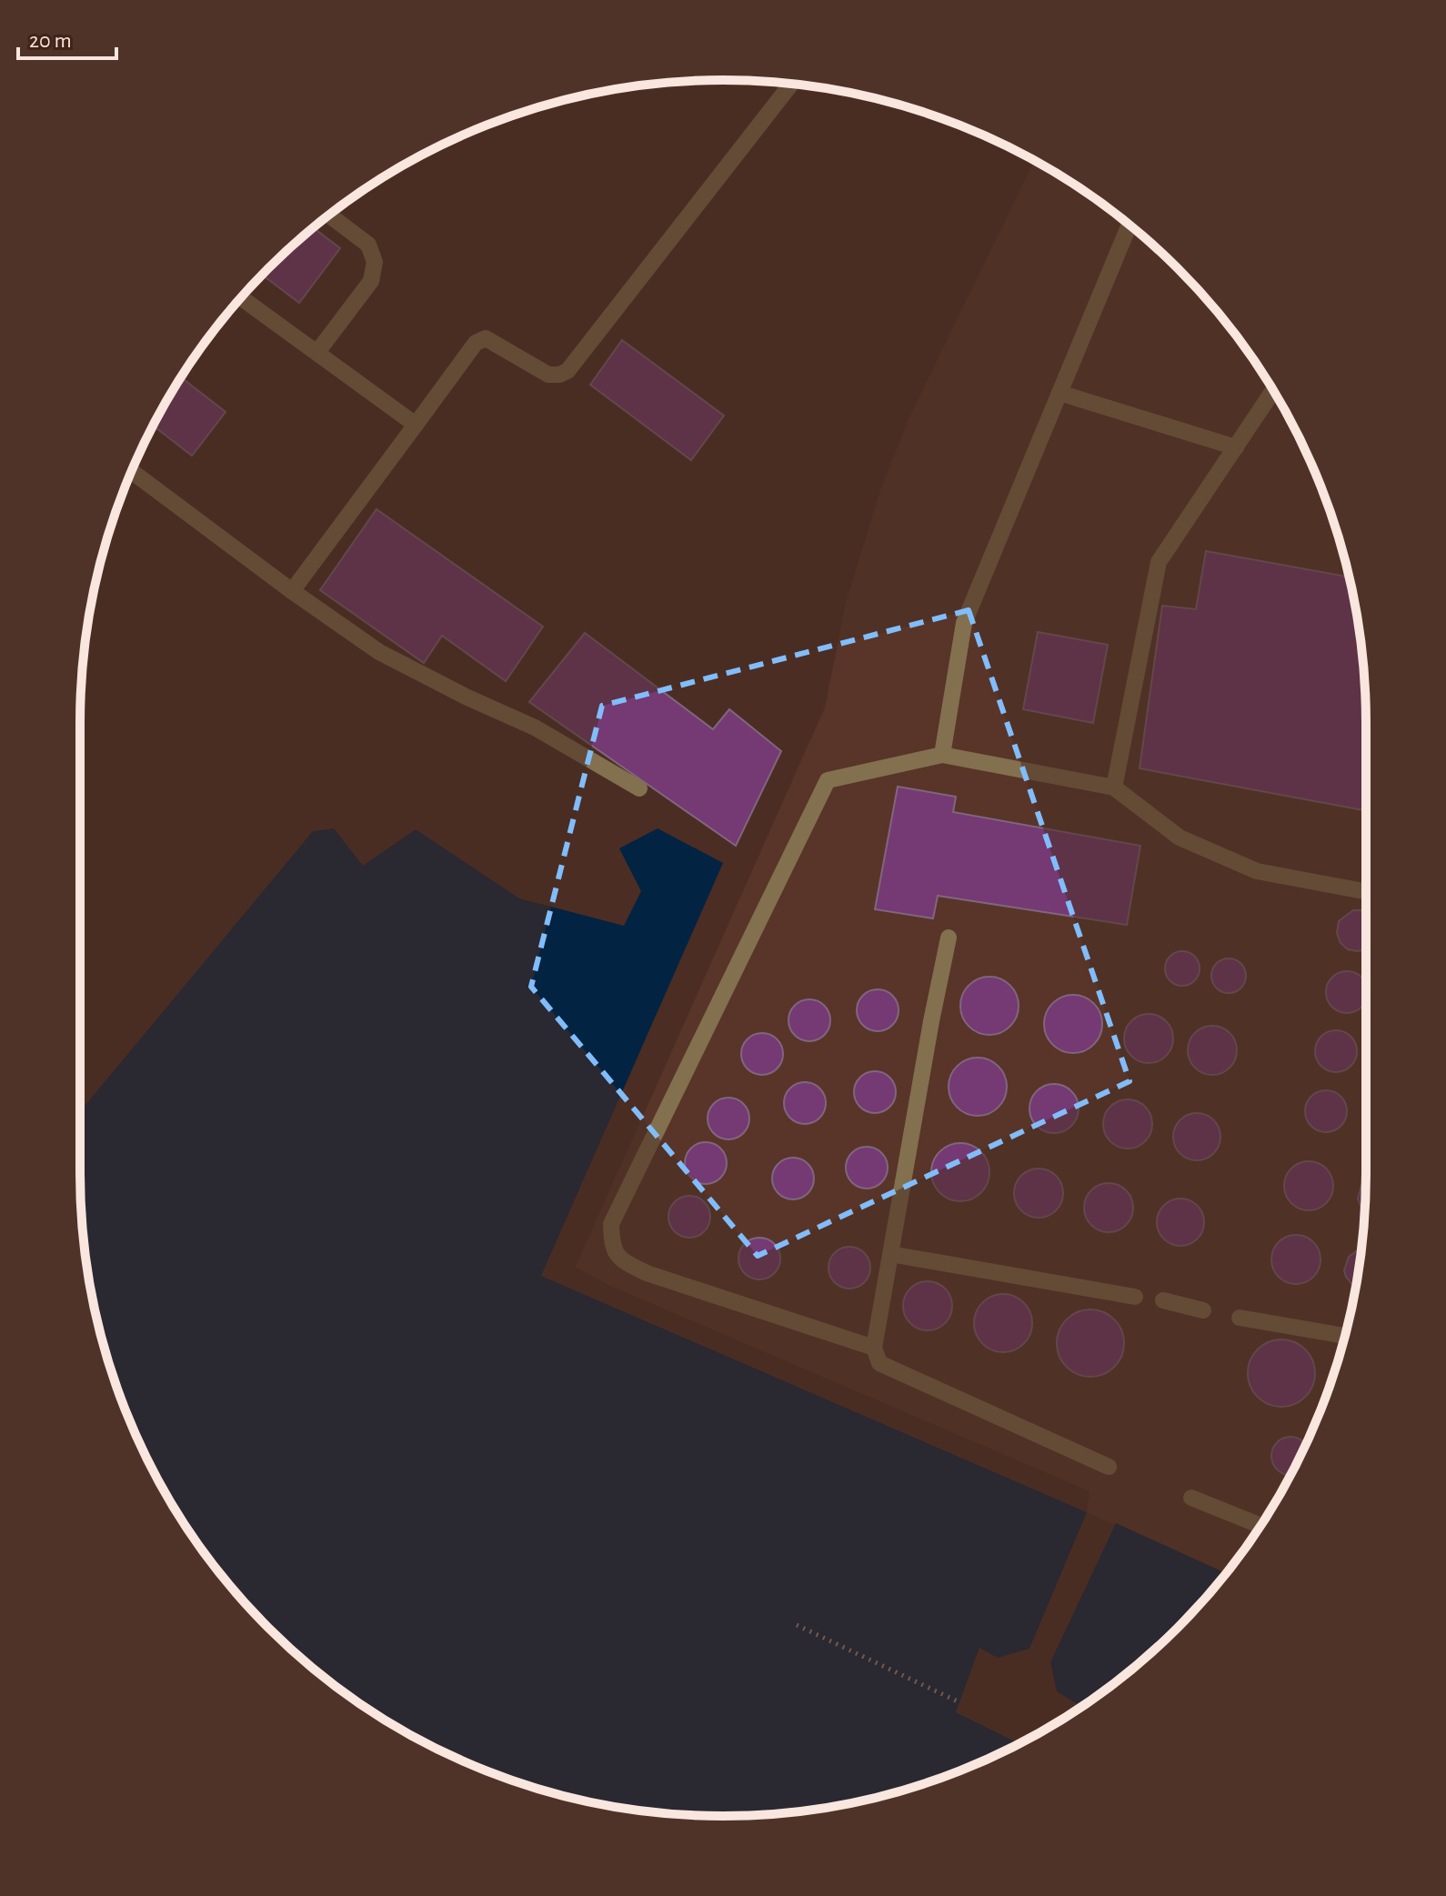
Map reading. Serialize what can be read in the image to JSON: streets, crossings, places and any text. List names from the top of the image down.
{
  "scale_bar": "20 m"
}
